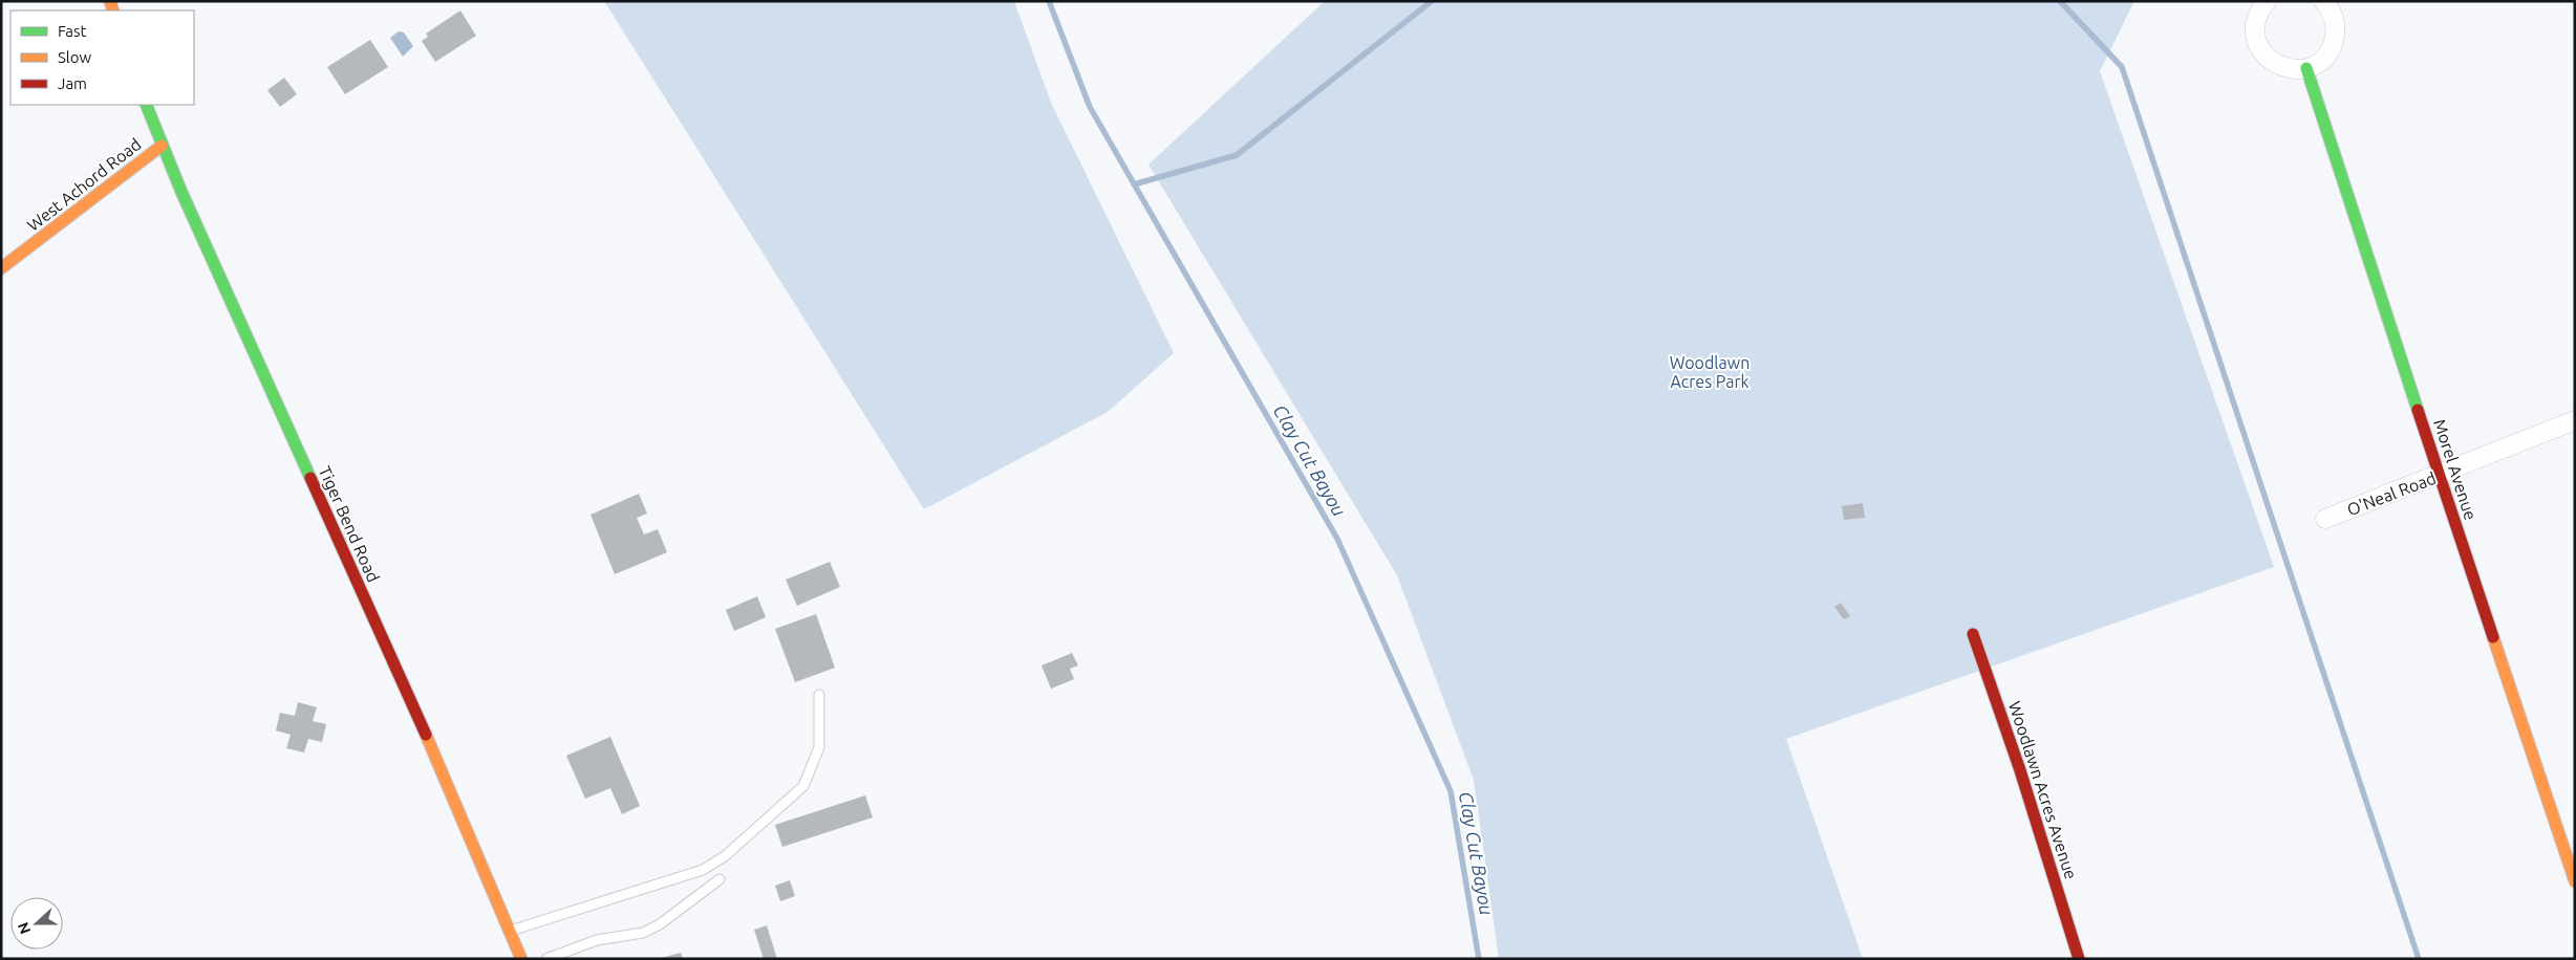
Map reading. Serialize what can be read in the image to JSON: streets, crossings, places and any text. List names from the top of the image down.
{
  "streets": {
    "street": [
      "West Achord Road",
      "Morel Avenue",
      "O'Neal Road",
      "Tiger Bend Road",
      "Woodlawn Acres Avenue"
    ]
  },
  "crossings": [
    ["West Achord Road", "Tiger Bend Road"],
    ["Morel Avenue", "O'Neal Road"]
  ],
  "water": ["Clay Cut Bayou"],
  "parks": ["Woodlawn Acres Park"],
  "legend": ["Fast", "Slow", "Jam"],
  "north": "left"
}
